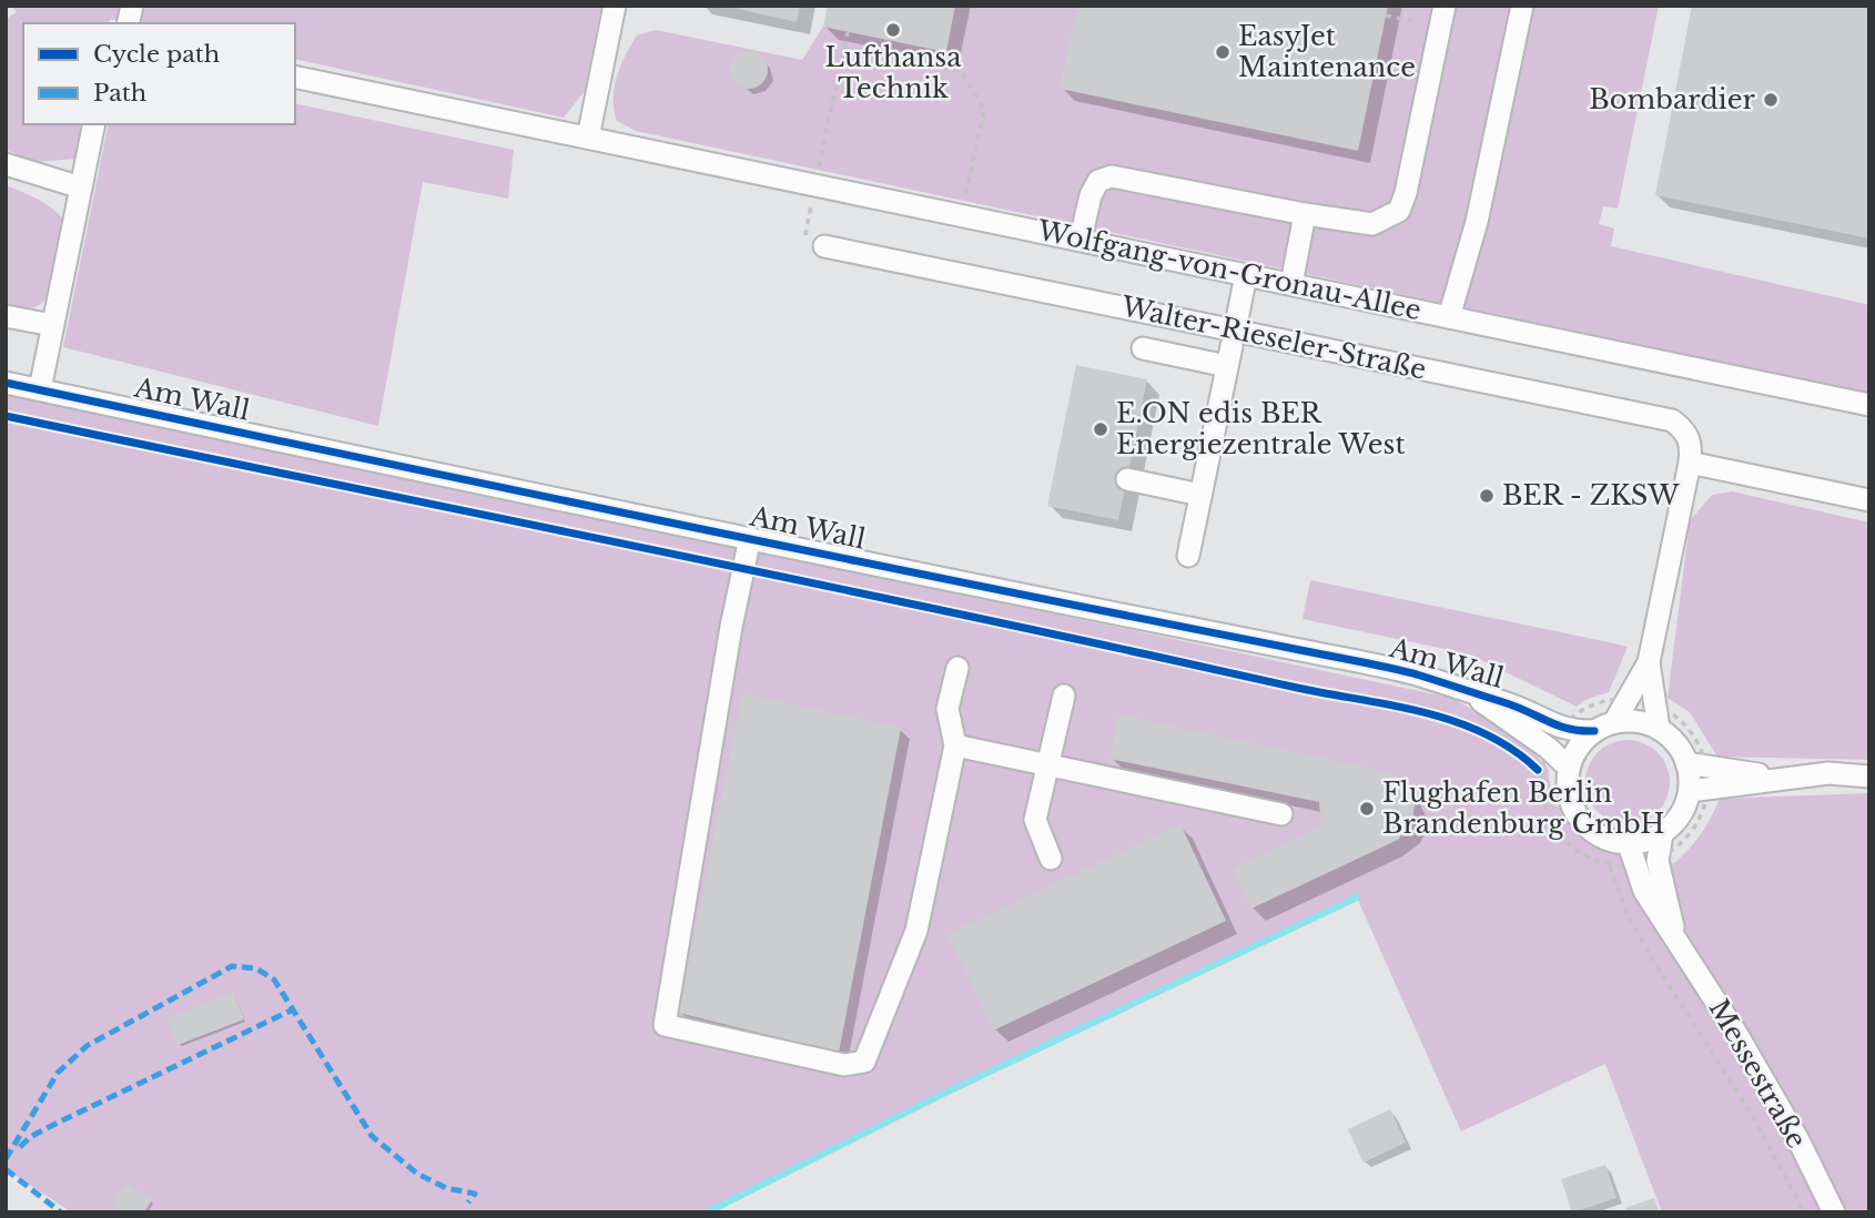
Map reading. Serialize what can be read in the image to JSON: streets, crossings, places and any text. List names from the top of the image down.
{
  "streets": {
    "street": [
      "Wolfgang-von-Gronau-Allee",
      "Walter-Rieseler-Straße",
      "Am Wall",
      "Messestraße"
    ]
  },
  "crossings": [
    ["Walter-Rieseler-Straße", "Am Wall"]
  ],
  "places": [
    "Lufthansa Technik",
    "EasyJet Maintenance",
    "Bombardier",
    "E.ON edis BER Energiezentrale West",
    "BER - ZKSW",
    "Flughafen Berlin Brandenburg GmbH"
  ],
  "legend": ["Cycle path", "Path"]
}
